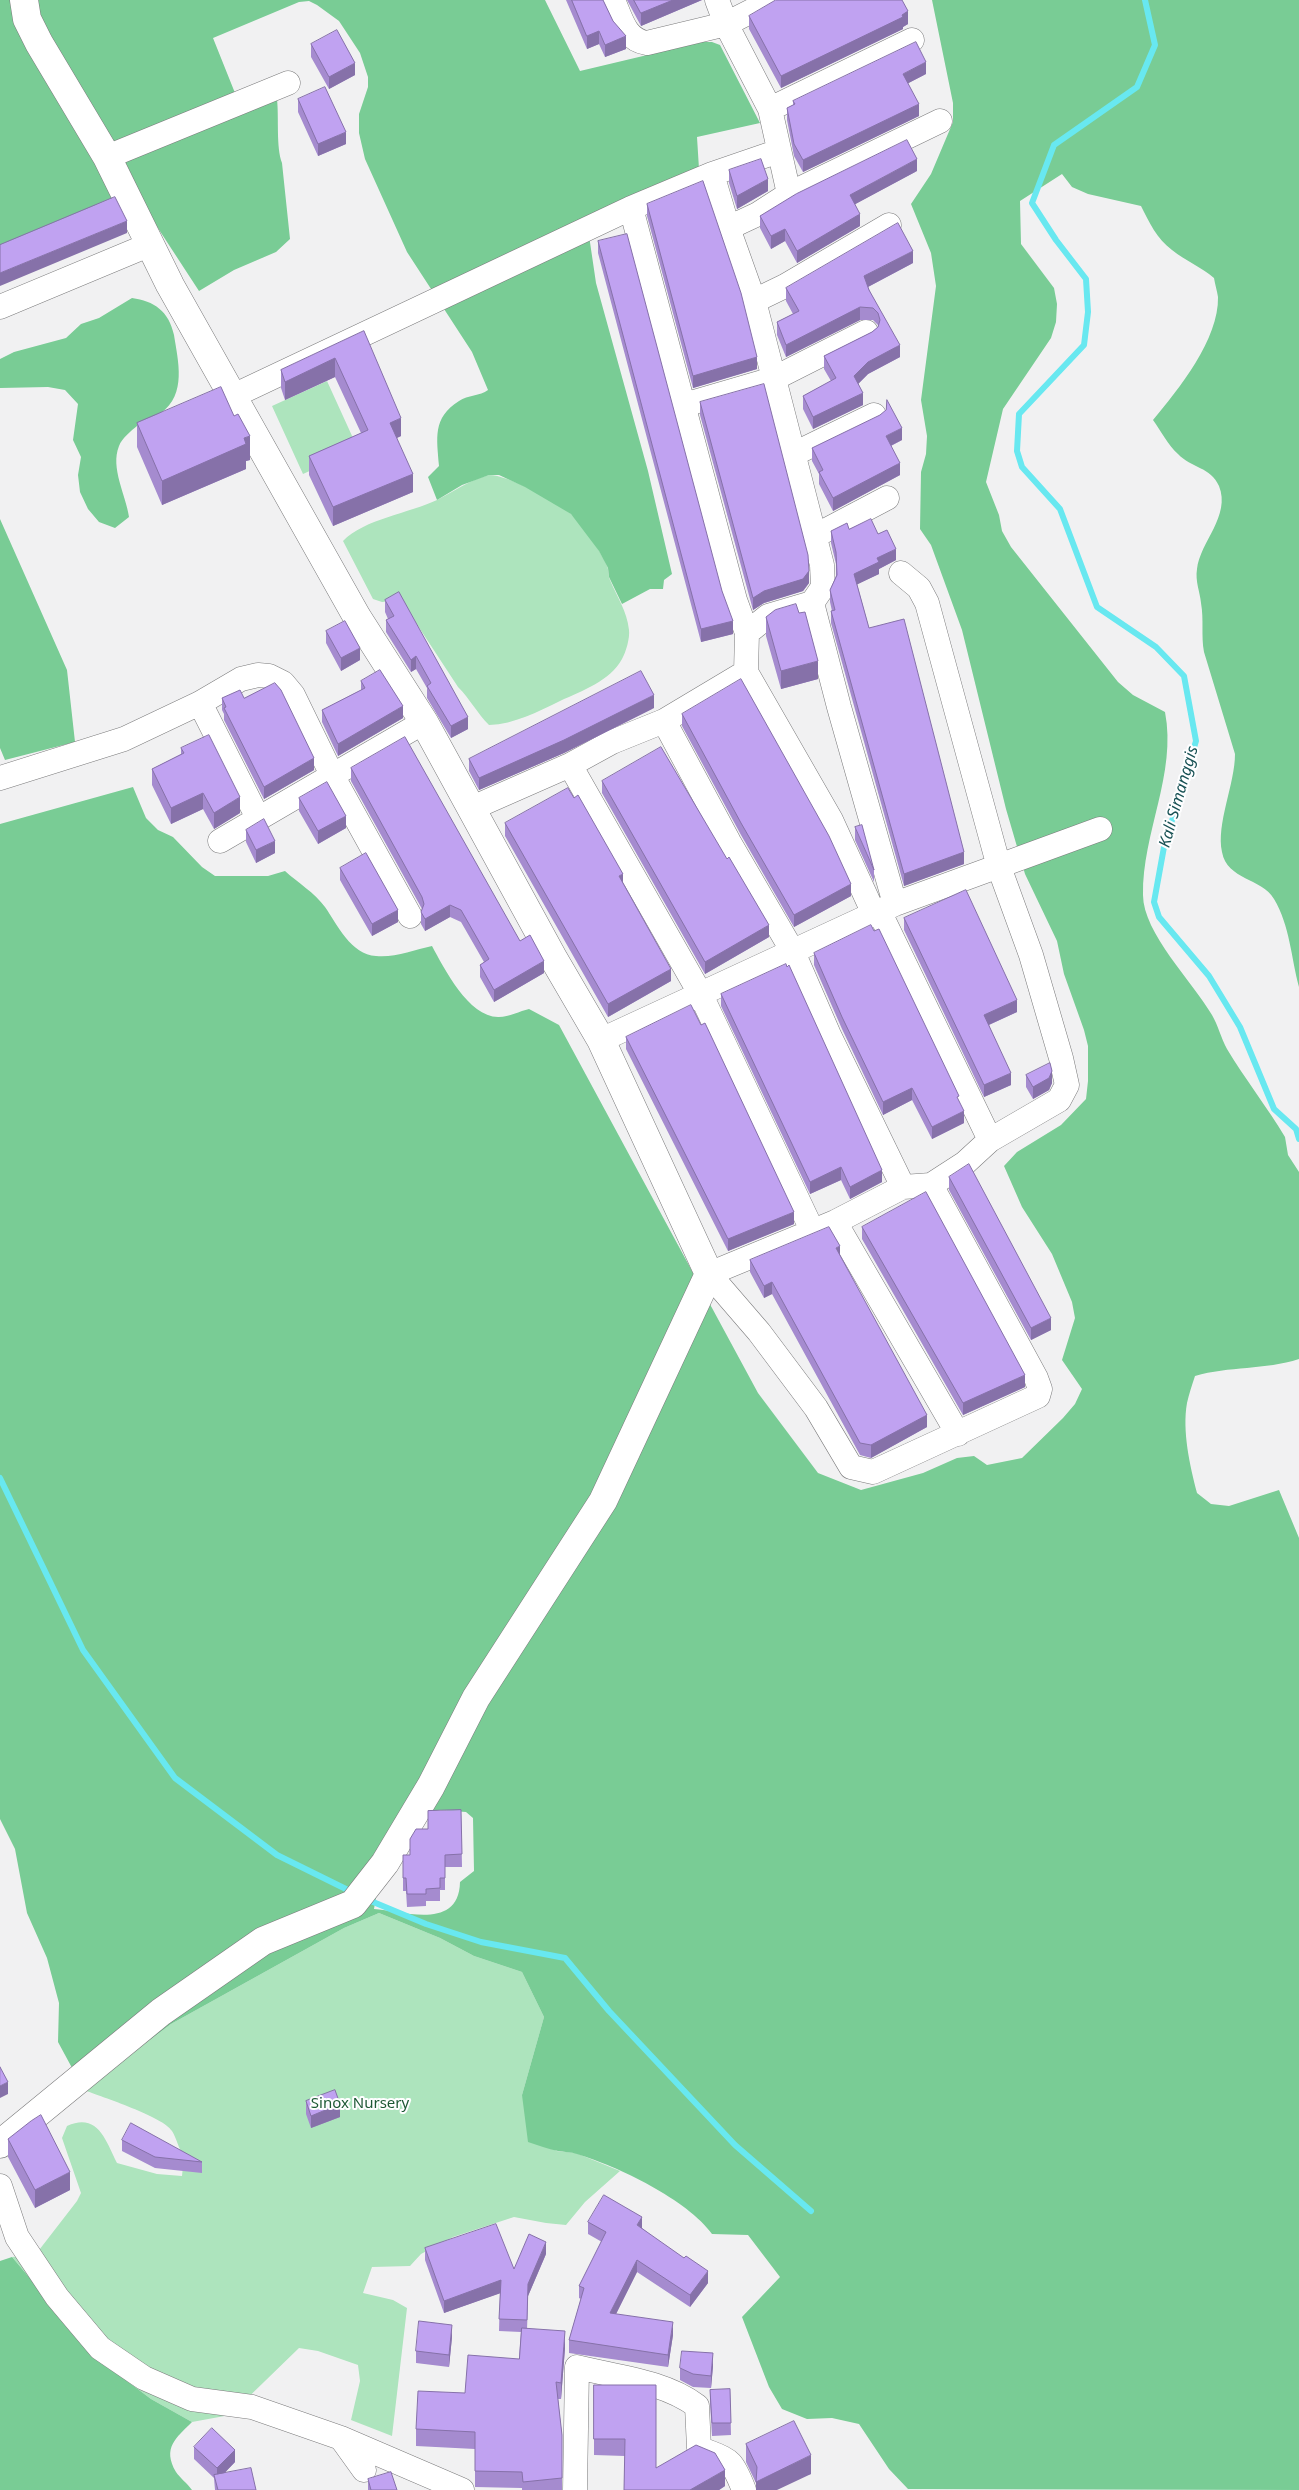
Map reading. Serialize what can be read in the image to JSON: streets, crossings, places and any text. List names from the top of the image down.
{
  "water": ["Kali Simanggis"],
  "parks": ["Sinox Nursery"]
}
